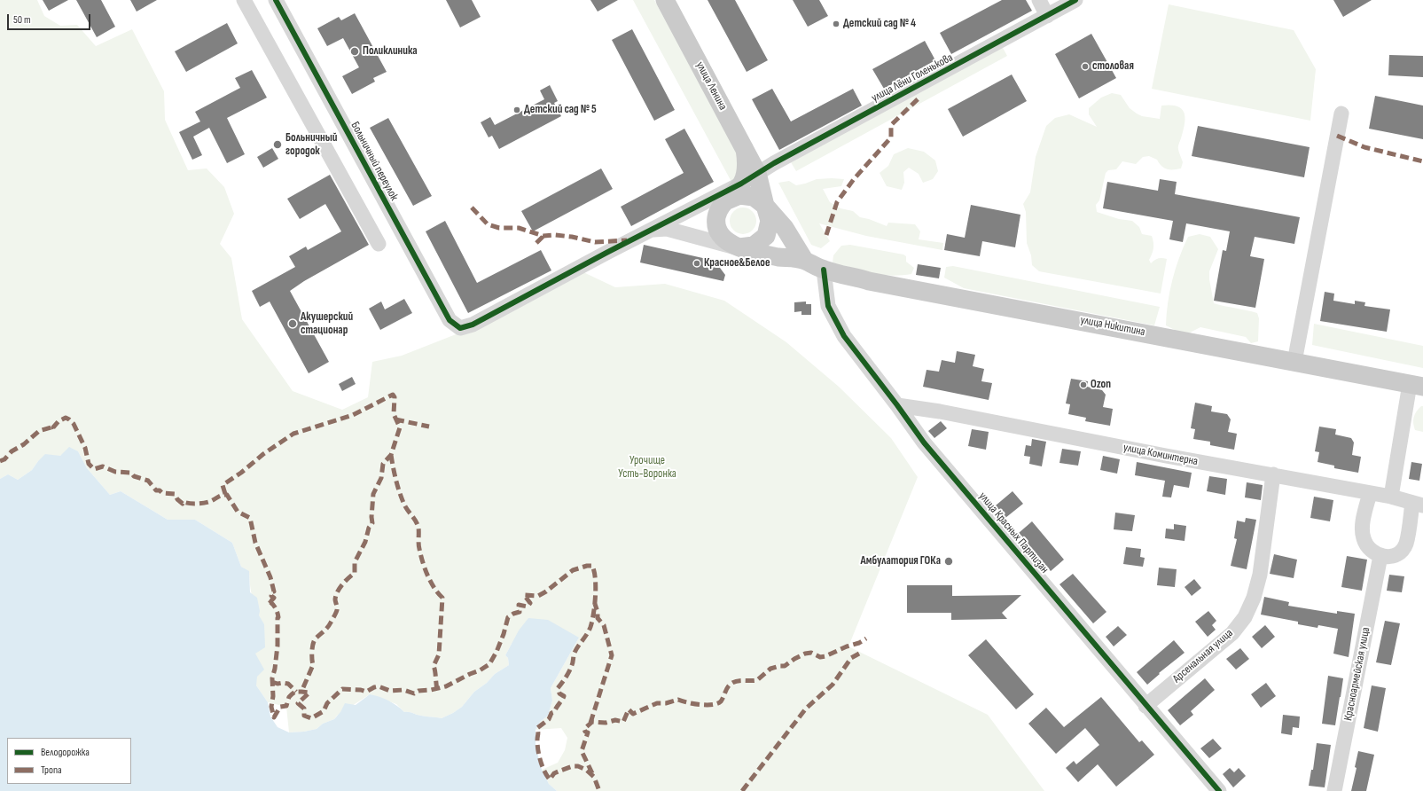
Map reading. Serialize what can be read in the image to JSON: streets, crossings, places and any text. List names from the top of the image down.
{
  "streets": {
    "main road": ["улица Ленина", "улица Никитина"],
    "street": [
      "улица Лёни Голенькова",
      "Больничный переулок",
      "улица Коминтерна",
      "улица Красных Партизан",
      "Арсенальная улица",
      "Красноармейская улица"
    ]
  },
  "crossings": [
    ["улица Лёни Голенькова", "улица Ленина"],
    ["улица Лёни Голенькова", "Больничный переулок"],
    ["улица Ленина", "улица Никитина"],
    ["улица Никитина", "улица Красных Партизан"],
    ["улица Коминтерна", "улица Красных Партизан"],
    ["улица Коминтерна", "Арсенальная улица"],
    ["улица Коминтерна", "Красноармейская улица"],
    ["улица Красных Партизан", "Арсенальная улица"]
  ],
  "parks": ["Урочище Усть-Воронка"],
  "places": [
    "Детский сад № 4",
    "Поликлиника",
    "столовая",
    "Детский сад № 5",
    "Больничный городок",
    "Красное&Белое",
    "Акушерский стационар",
    "Ozon",
    "Амбулатория ГОКа"
  ],
  "legend": ["Велодорожка", "Тропа"],
  "scale_bar": "50 m"
}
